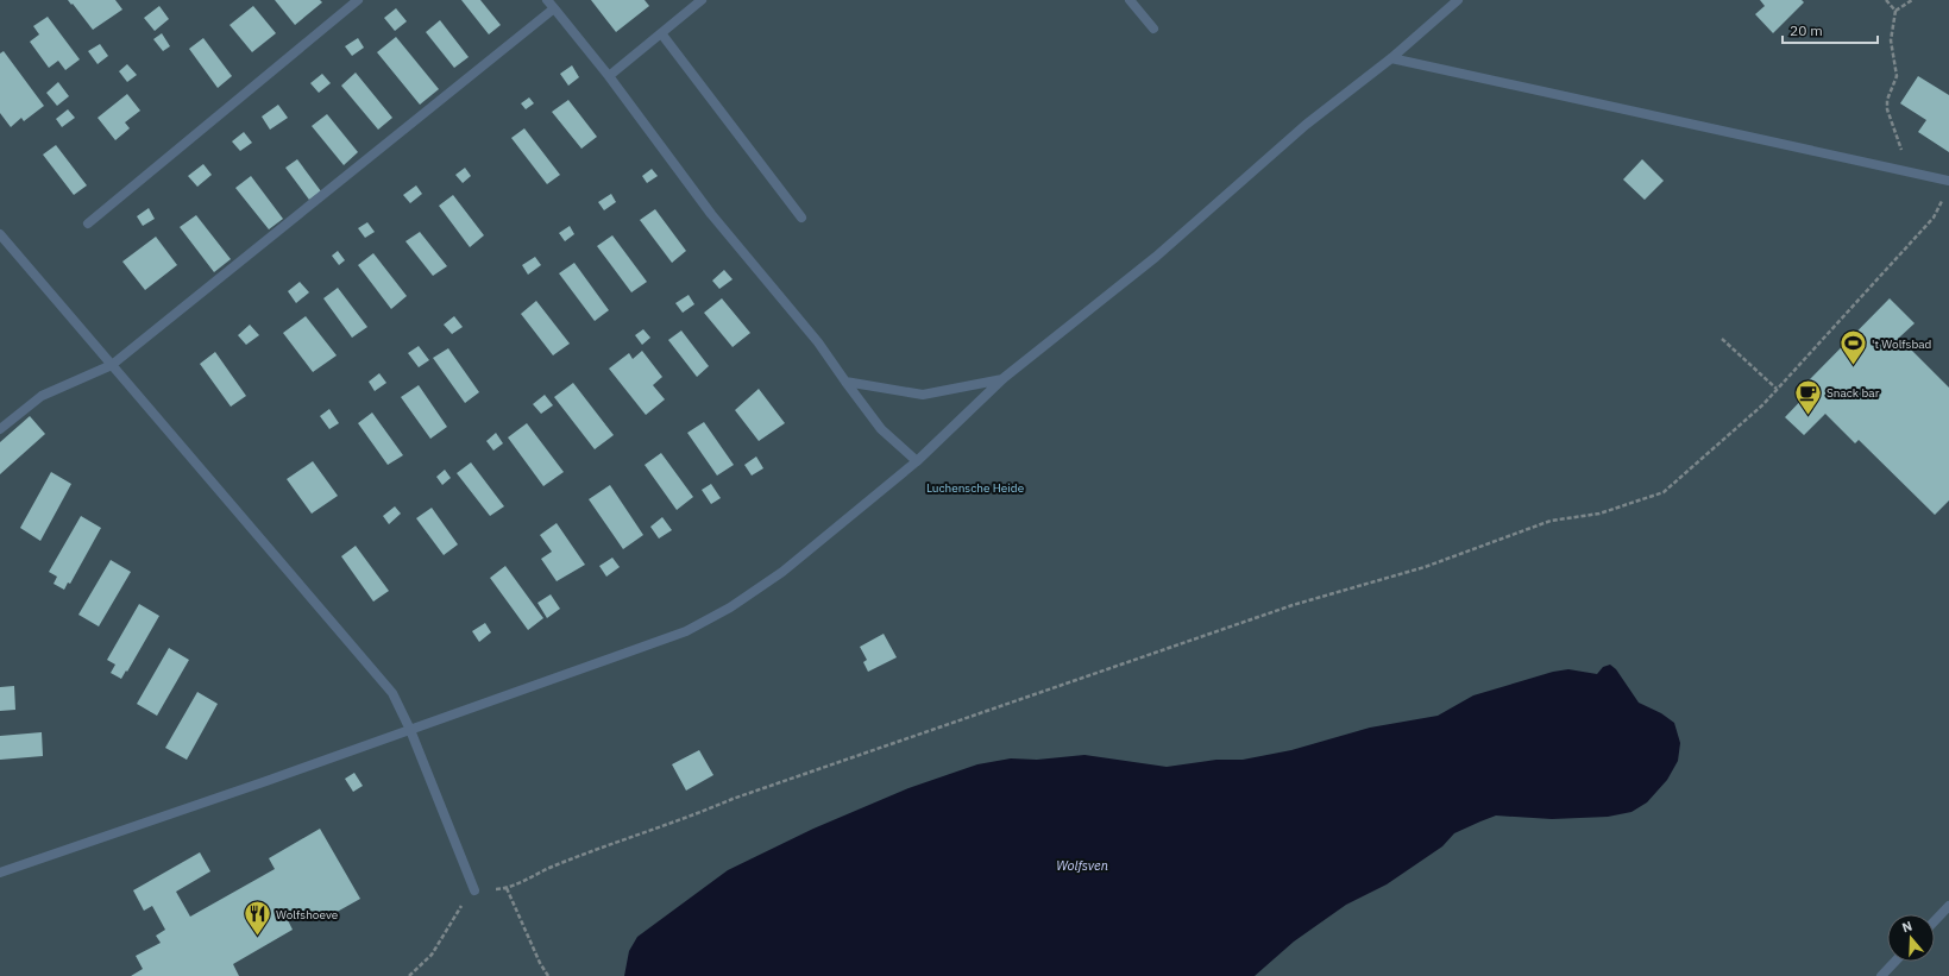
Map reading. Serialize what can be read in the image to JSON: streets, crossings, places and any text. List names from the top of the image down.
{
  "water": ["Wolfsven"],
  "parks": ["Luchensche Heide"],
  "places": {
    "sports": ["'t Wolfsbad"],
    "cafe": ["Snack bar"],
    "restaurant": ["Wolfshoeve"]
  },
  "scale_bar": "20 m",
  "north": "top"
}
